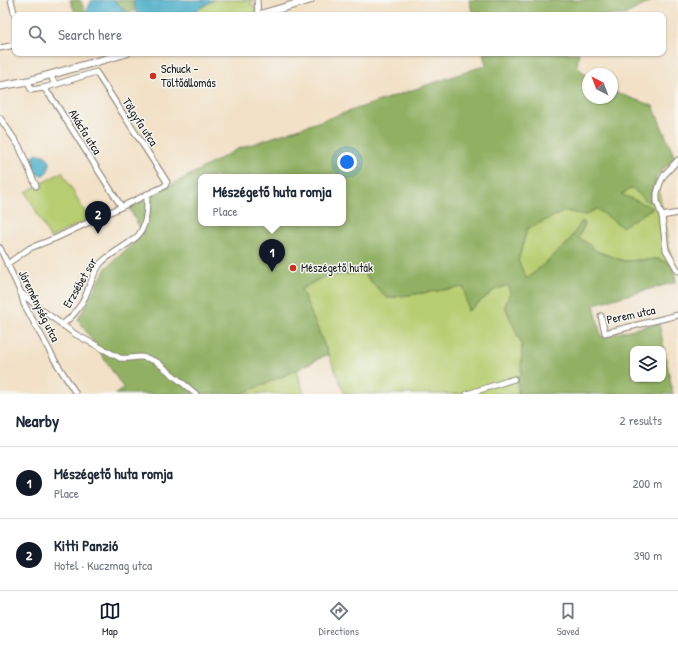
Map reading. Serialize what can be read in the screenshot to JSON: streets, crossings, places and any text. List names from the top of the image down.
{
  "streets": {
    "street": [
      "Tölgyfa utca",
      "Akácfa utca",
      "Erzsébet sor",
      "Jóreménység utca",
      "Perem utca"
    ]
  },
  "crossings": [
    ["Tölgyfa utca", "Erzsébet sor"]
  ],
  "places": ["Schuck - Töltőállomás", "Mészégető huták"],
  "north": "top left",
  "page": {
    "search": "Search here",
    "popup": ["Mészégető huta romja", "Place"],
    "pins": ["2", "1"],
    "heading": ["Nearby", "2 results"],
    "list": [
      {
        "mark": "1",
        "name": "Mészégető huta romja",
        "note": "Place",
        "value": "200 m"
      },
      {
        "mark": "2",
        "name": "Kitti Panzió",
        "note": "Hotel · Kuczmag utca",
        "value": "390 m"
      }
    ],
    "nav": ["Map", "Directions", "Saved"]
  }
}
